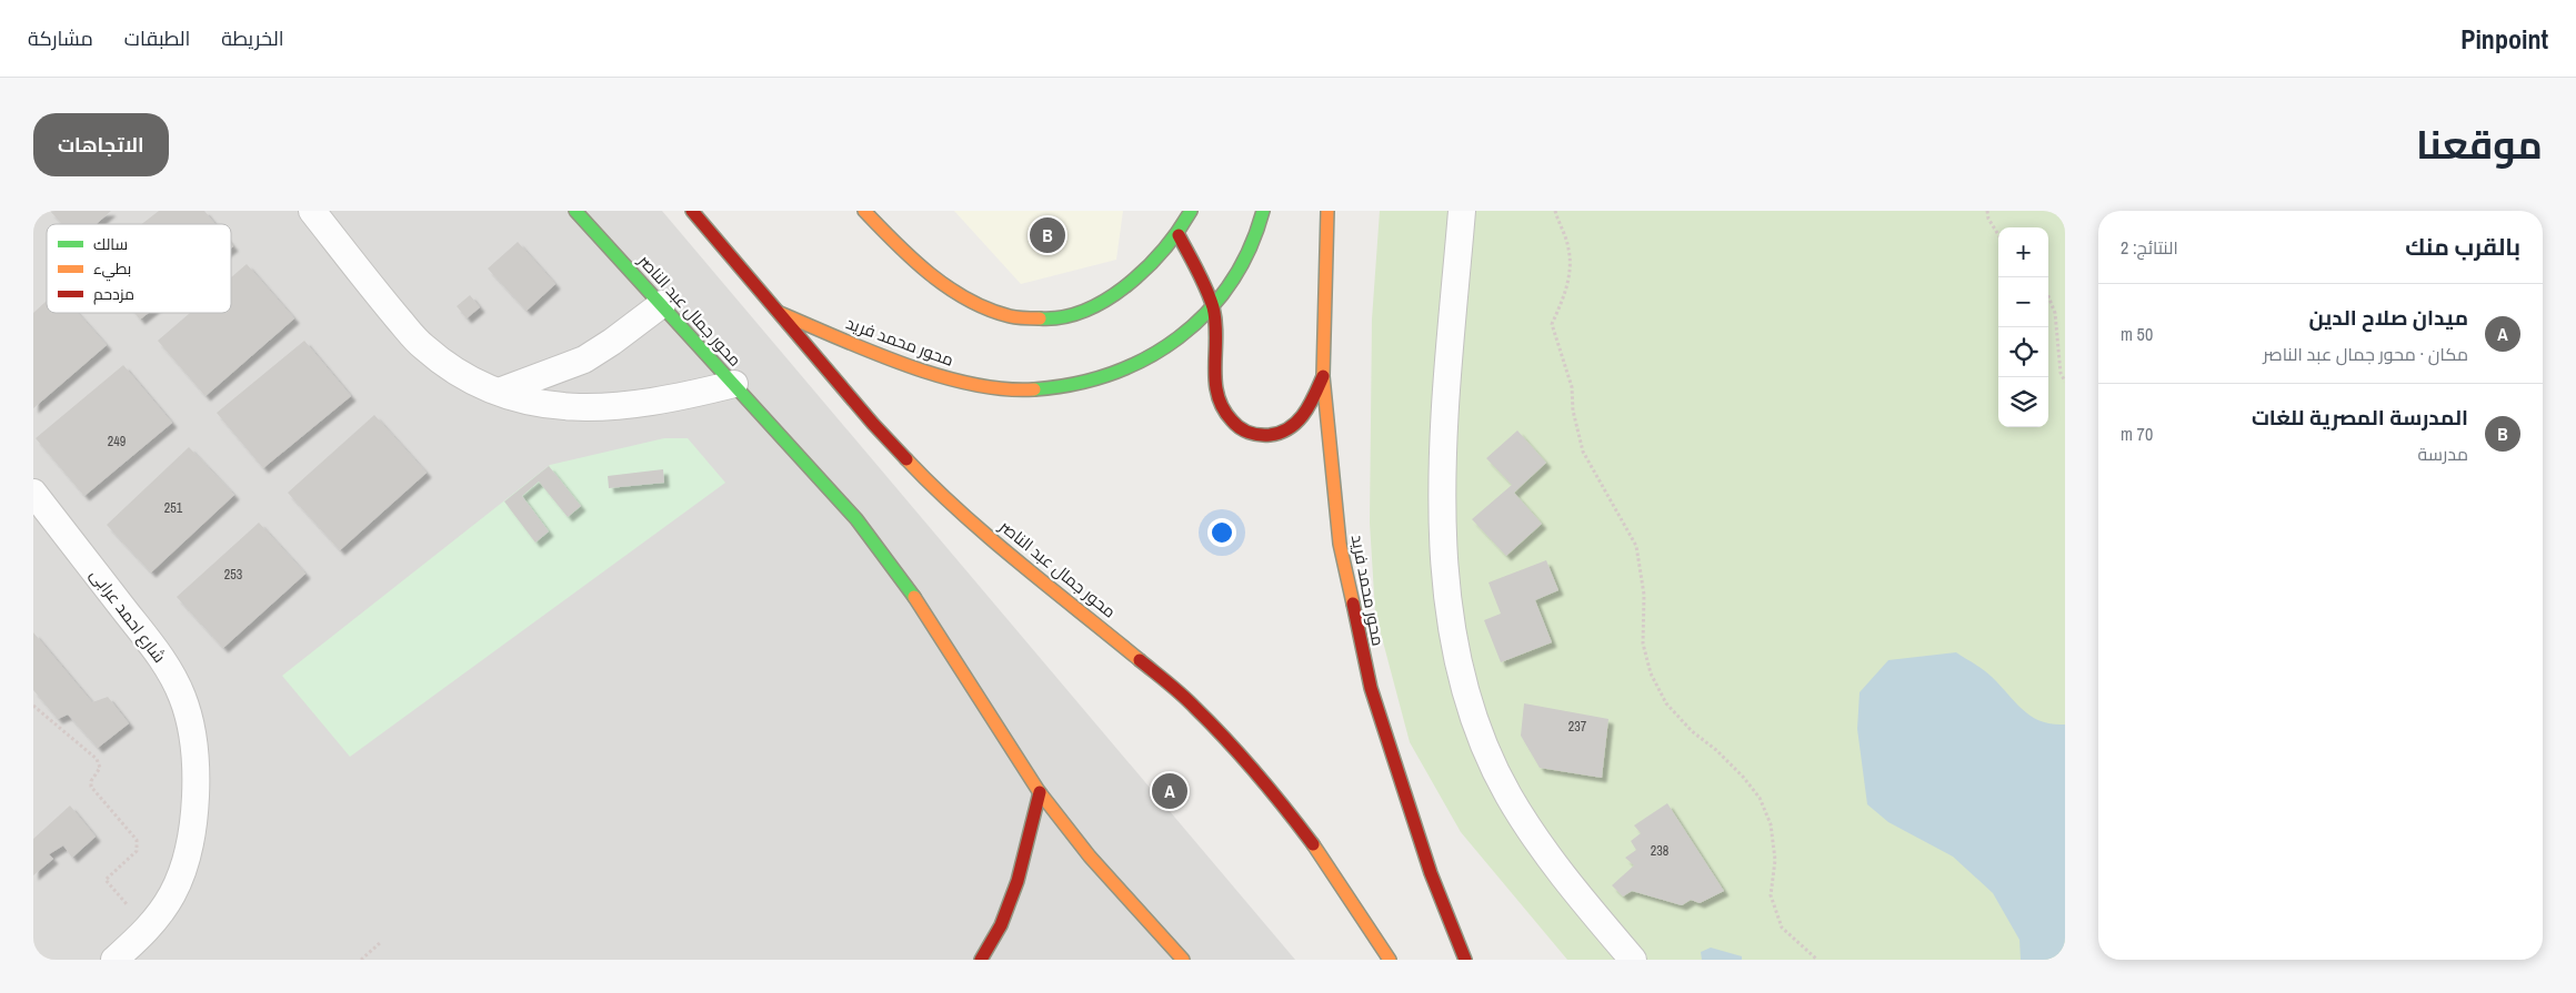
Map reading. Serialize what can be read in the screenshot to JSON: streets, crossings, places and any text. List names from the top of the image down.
{
  "streets": {
    "main road": ["محور جمال عبد الناصر", "محور محمد فريد"],
    "street": ["شارع احمد عرابى"]
  },
  "crossings": [
    ["محور جمال عبد الناصر", "محور محمد فريد"]
  ],
  "house_numbers": [
    "249",
    "251",
    "253",
    "237",
    "238"
  ],
  "legend": ["سالك", "بطيء", "مزدحم"],
  "page": {
    "header": "Pinpoint",
    "nav": ["الخريطة", "الطبقات", "مشاركة"],
    "title": "موقعنا",
    "buttons": "الاتجاهات",
    "heading": ["بالقرب منك", "النتائج: 2"],
    "pins": ["B", "A"],
    "map_buttons": ["+", "−"],
    "list": [
      {
        "mark": "A",
        "name": "ميدان صلاح الدين",
        "note": "مكان · محور جمال عبد الناصر",
        "value": "50 m"
      },
      {
        "mark": "B",
        "name": "المدرسة المصرية للغات",
        "note": "مدرسة",
        "value": "70 m"
      }
    ]
  }
}
